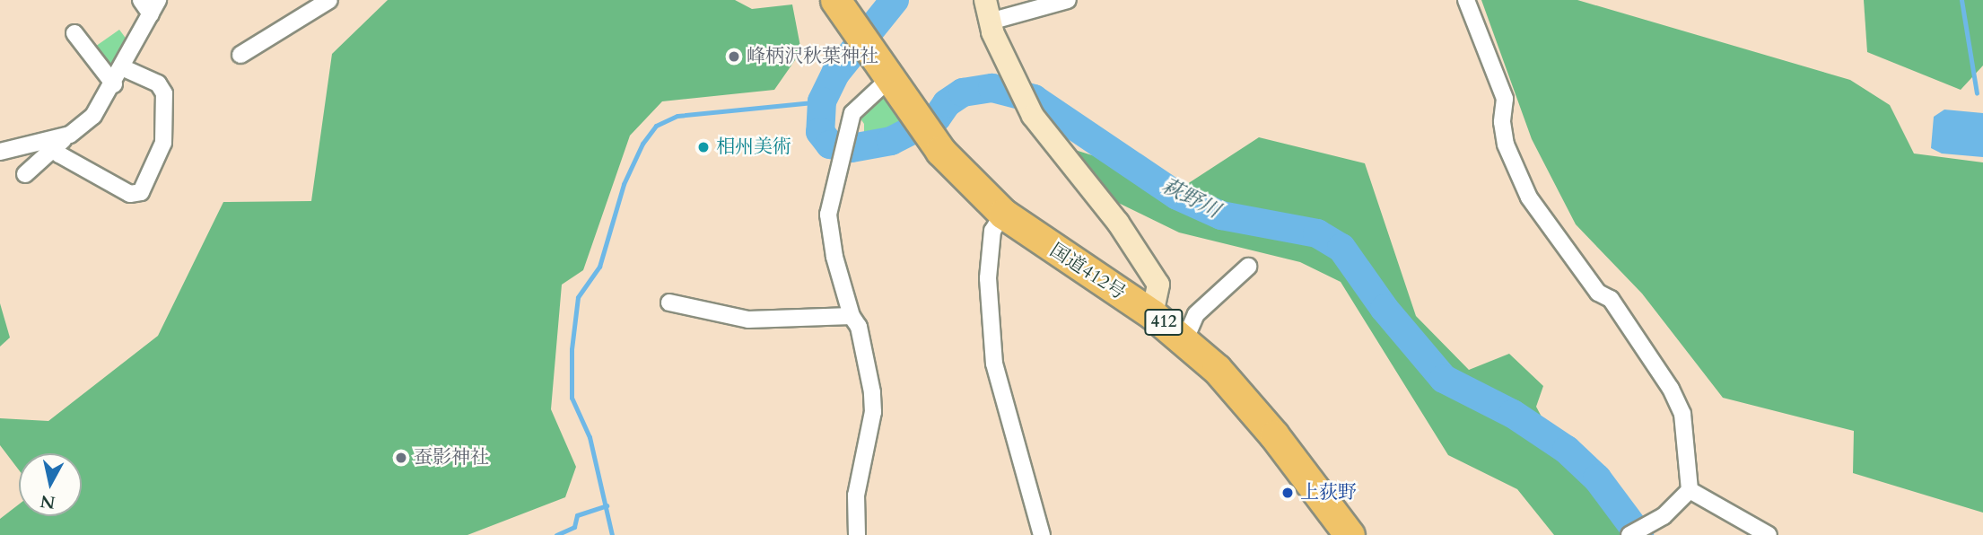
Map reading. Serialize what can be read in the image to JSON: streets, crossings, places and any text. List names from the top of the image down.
{
  "streets": {
    "highway": ["国道412号", "412"]
  },
  "water": ["萩野川"],
  "places": [
    "峰柄沢秋葉神社",
    "相州美術",
    "蚕影神社",
    "上荻野"
  ],
  "north": "bottom"
}
